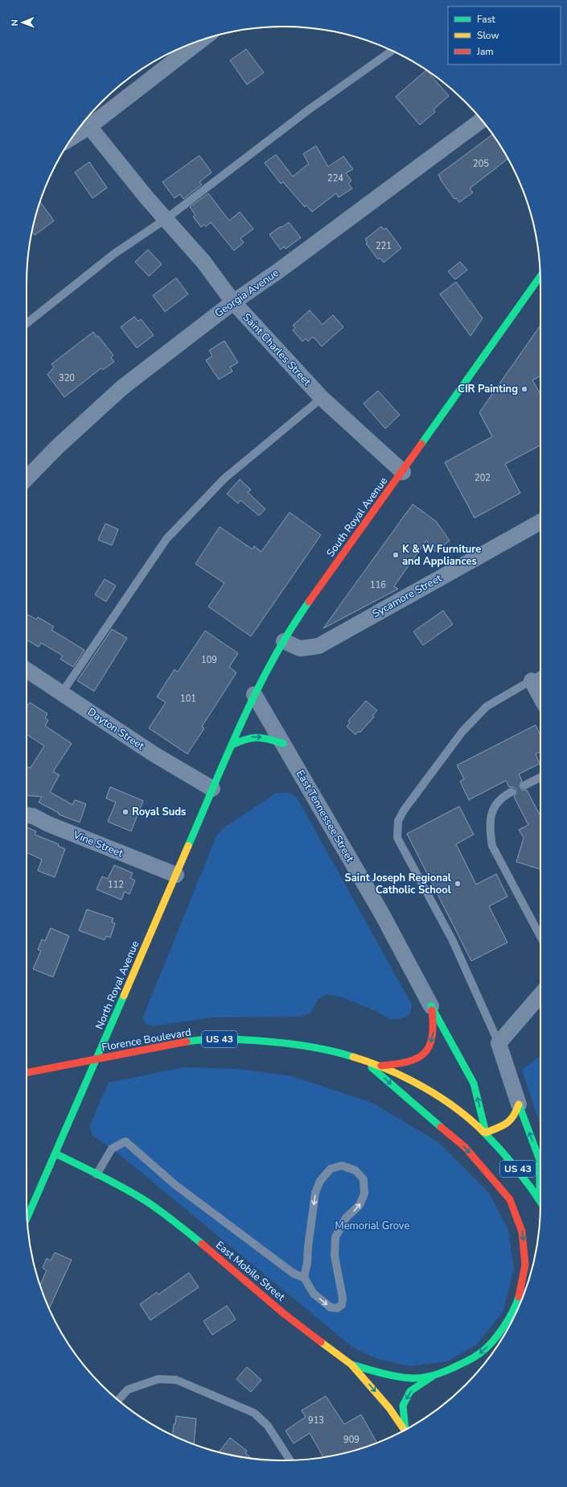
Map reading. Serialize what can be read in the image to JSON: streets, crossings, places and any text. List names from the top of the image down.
{
  "streets": {
    "main road": [
      "South Royal Avenue",
      "North Royal Avenue",
      "US 43",
      "Florence Boulevard",
      "East Mobile Street"
    ],
    "street": [
      "Georgia Avenue",
      "Saint Charles Street",
      "Sycamore Street",
      "Dayton Street",
      "East Tennessee Street",
      "Vine Street"
    ]
  },
  "crossings": [
    ["Georgia Avenue", "Saint Charles Street"],
    ["Saint Charles Street", "South Royal Avenue"],
    ["South Royal Avenue", "Sycamore Street"],
    ["South Royal Avenue", "Dayton Street"],
    ["South Royal Avenue", "East Tennessee Street"],
    ["South Royal Avenue", "North Royal Avenue"],
    ["Dayton Street", "North Royal Avenue"],
    ["Vine Street", "North Royal Avenue"],
    ["North Royal Avenue", "East Mobile Street"],
    ["US 43", "Florence Boulevard"]
  ],
  "parks": ["Memorial Grove"],
  "places": [
    "CIR Painting",
    "K & W Furniture and Appliances",
    "Royal Suds",
    "Saint Joseph Regional Catholic School"
  ],
  "house_numbers": [
    "205",
    "224",
    "221",
    "320",
    "202",
    "116",
    "109",
    "101",
    "112",
    "913",
    "909"
  ],
  "legend": ["Fast", "Slow", "Jam"],
  "north": "left"
}
